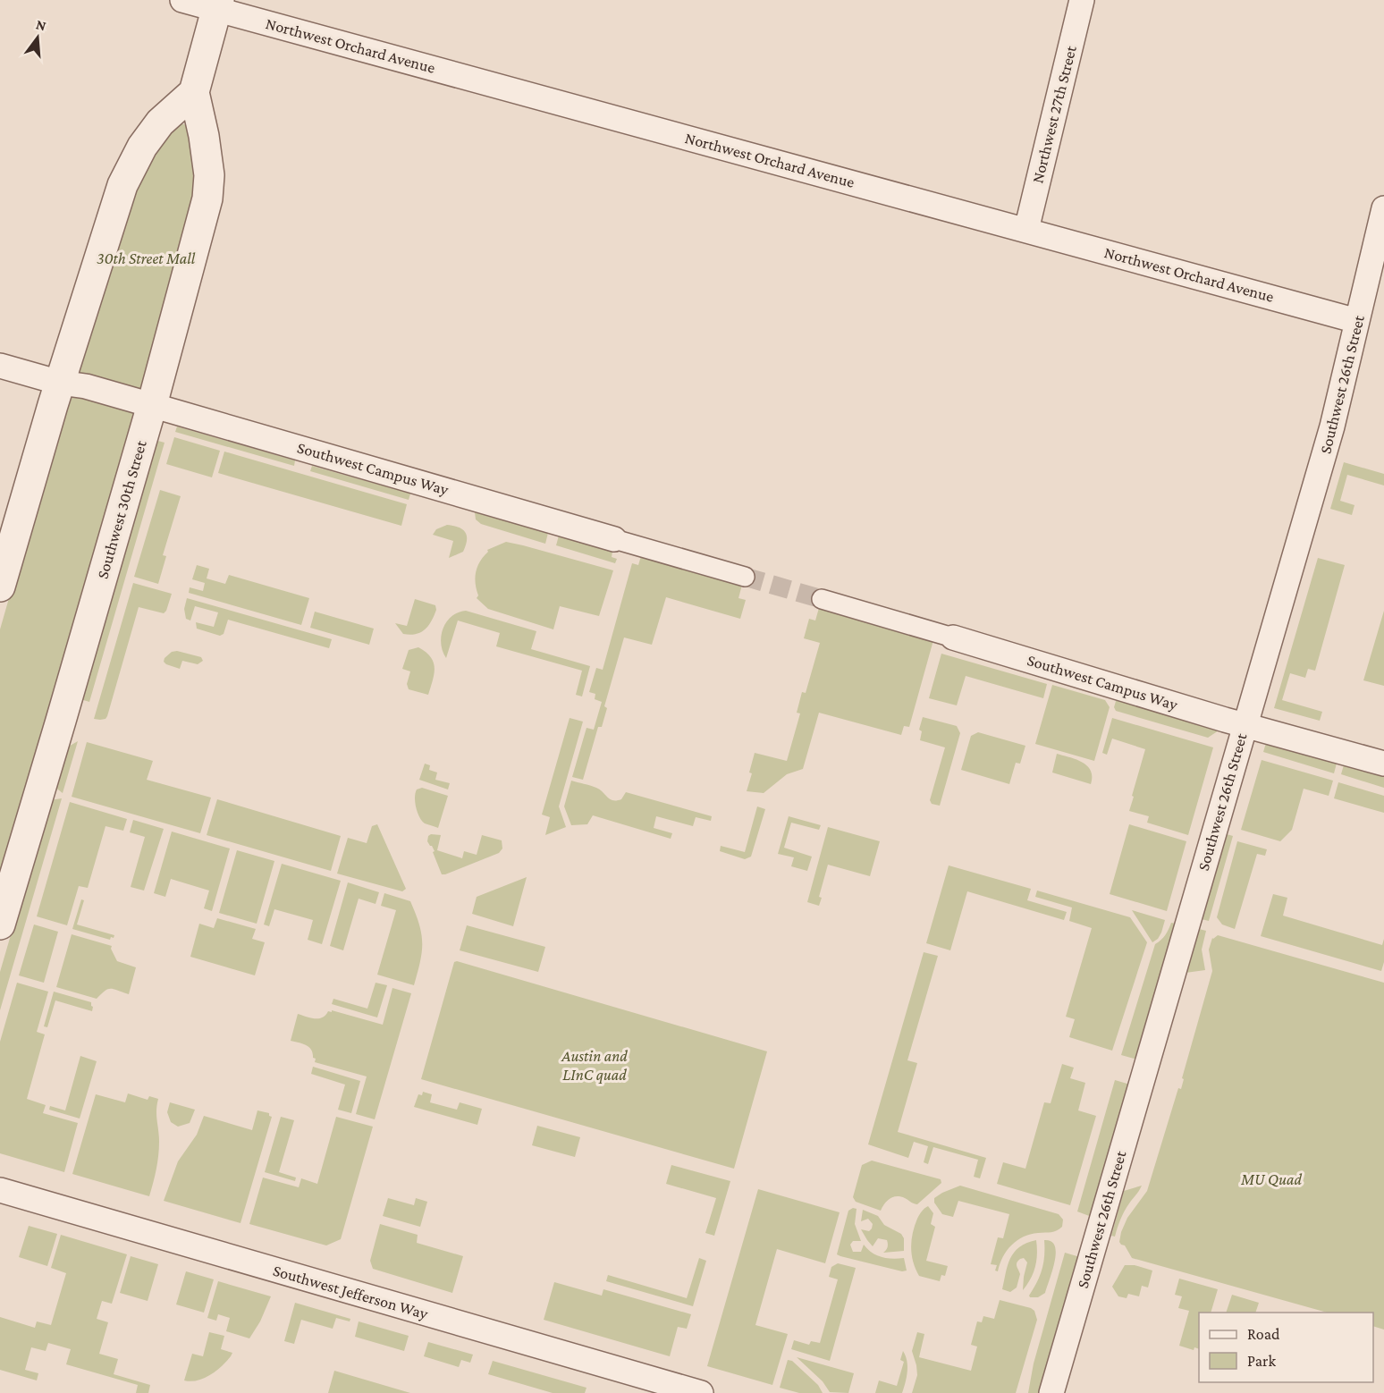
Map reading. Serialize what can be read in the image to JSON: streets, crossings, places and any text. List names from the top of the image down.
{
  "streets": {
    "street": [
      "Northwest Orchard Avenue",
      "Northwest 27th Street",
      "Southwest 26th Street",
      "Southwest Campus Way",
      "Southwest 30th Street",
      "Southwest Jefferson Way"
    ]
  },
  "crossings": [
    ["Northwest Orchard Avenue", "Northwest 27th Street"],
    ["Northwest Orchard Avenue", "Southwest 26th Street"],
    ["Northwest Orchard Avenue", "Southwest 30th Street"],
    ["Southwest 26th Street", "Southwest Campus Way"],
    ["Southwest Campus Way", "Southwest 30th Street"]
  ],
  "parks": ["30th Street Mall", "Austin and LInC quad", "MU Quad"],
  "legend": ["Road", "Park"],
  "north": "top"
}
